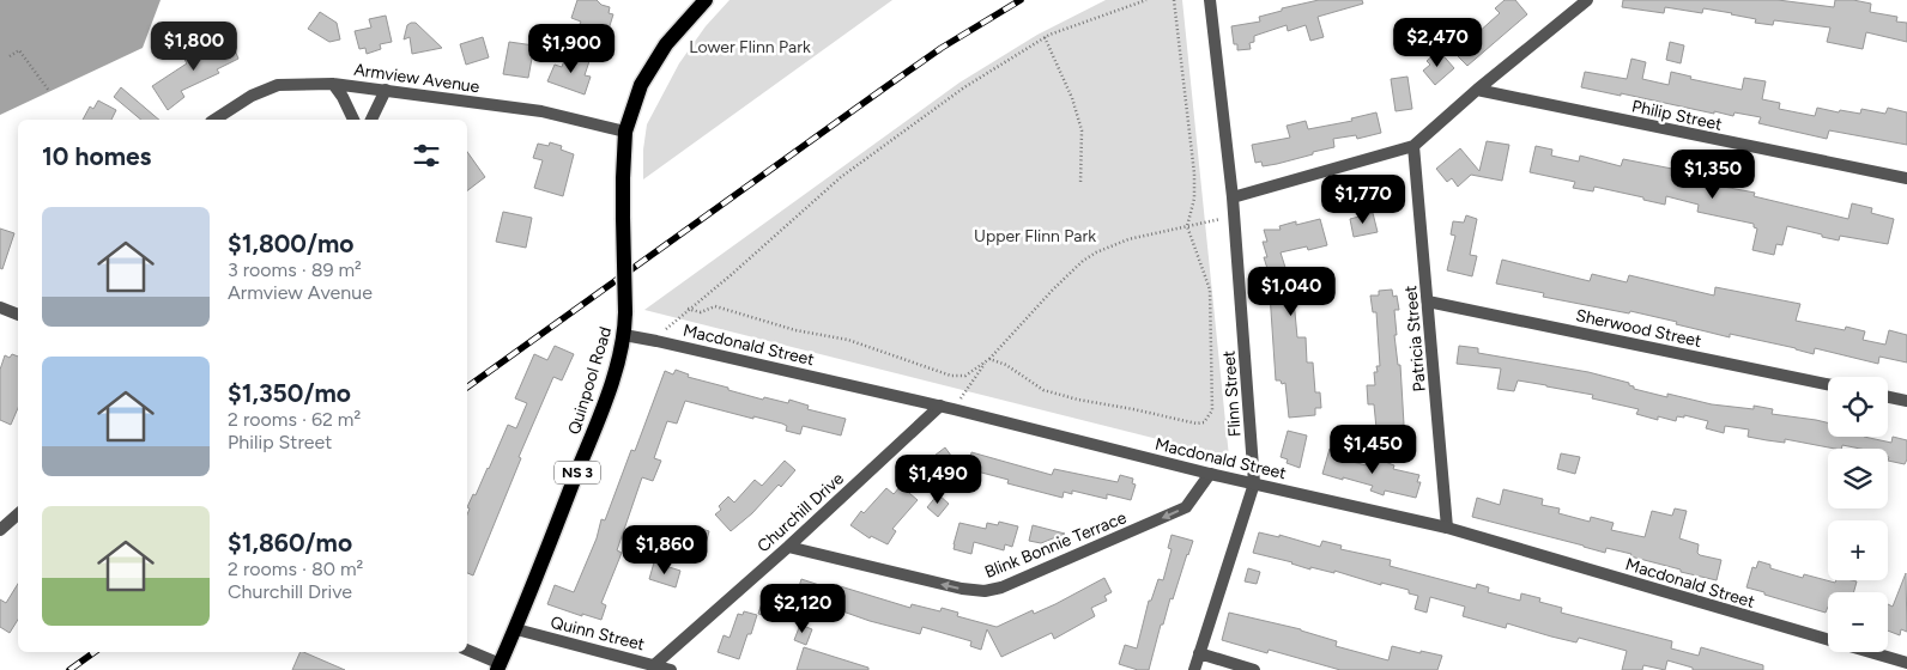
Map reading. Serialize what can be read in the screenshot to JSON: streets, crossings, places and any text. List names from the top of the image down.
{
  "streets": {
    "main road": ["Quinpool Road", "NS 3"],
    "street": [
      "Armview Avenue",
      "Philip Street",
      "Sherwood Street",
      "Patricia Street",
      "Macdonald Street",
      "Flinn Street",
      "Churchill Drive",
      "Blink Bonnie Terrace",
      "Quinn Street"
    ]
  },
  "crossings": [
    ["Armview Avenue", "Quinpool Road"],
    ["Sherwood Street", "Patricia Street"],
    ["Patricia Street", "Macdonald Street"],
    ["Macdonald Street", "Quinpool Road"],
    ["Macdonald Street", "Flinn Street"],
    ["Macdonald Street", "Churchill Drive"],
    ["Macdonald Street", "Blink Bonnie Terrace"],
    ["Quinpool Road", "Quinn Street"],
    ["Churchill Drive", "Blink Bonnie Terrace"],
    ["Churchill Drive", "Quinn Street"]
  ],
  "one_way": ["Blink Bonnie Terrace"],
  "parks": ["Lower Flinn Park", "Upper Flinn Park"],
  "page": {
    "price": [
      "$2,470",
      "$1,800",
      "$1,900",
      "$1,350",
      "$1,770",
      "$1,040",
      "$1,450",
      "$1,490",
      "$1,860",
      "$2,120"
    ],
    "heading": "10 homes",
    "list": [
      {
        "name": "$1,800/mo",
        "note": "3 rooms · 89 m² · Armview Avenue"
      },
      {
        "name": "$1,350/mo",
        "note": "2 rooms · 62 m² · Philip Street"
      },
      {
        "name": "$1,860/mo",
        "note": "2 rooms · 80 m² · Churchill Drive"
      }
    ],
    "map_buttons": ["+", "−"]
  }
}
